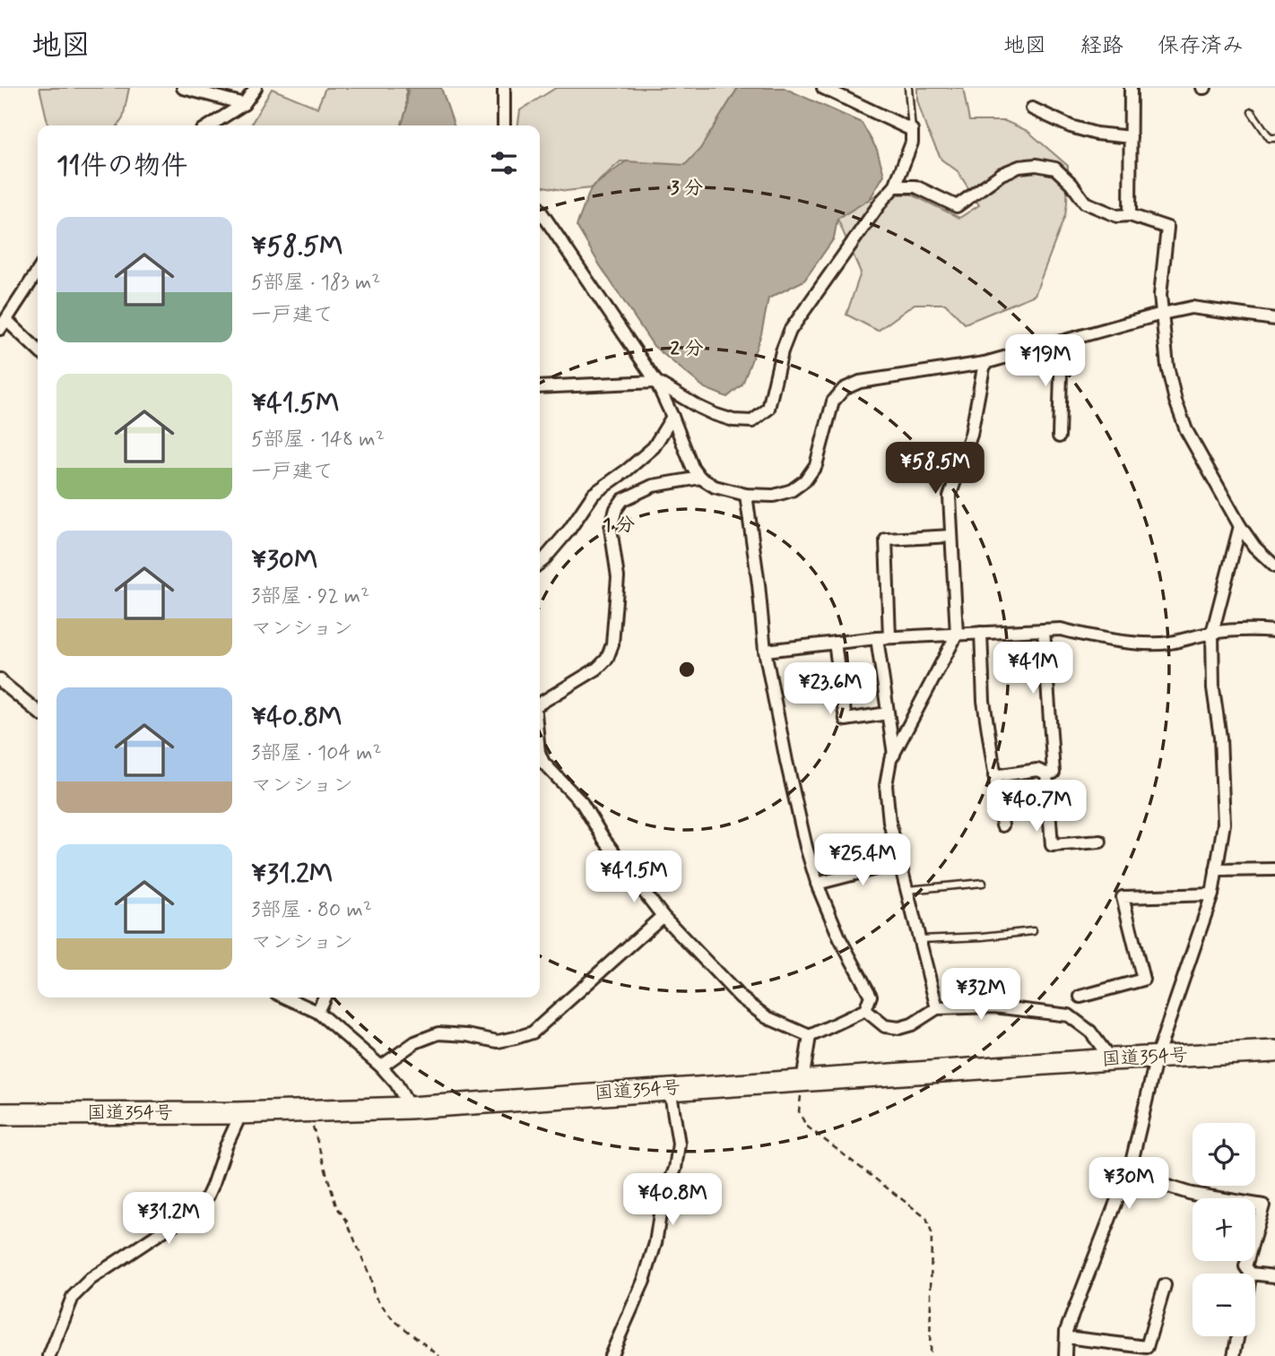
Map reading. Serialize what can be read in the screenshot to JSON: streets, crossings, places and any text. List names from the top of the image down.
{
  "streets": {
    "highway": ["国道354号"]
  },
  "page": {
    "header": "地図",
    "nav": ["地図", "経路", "保存済み"],
    "heading": "11件の物件",
    "list": [
      {
        "name": "¥58.5M",
        "note": "5部屋 · 183 m² · 一戸建て"
      },
      {
        "name": "¥41.5M",
        "note": "5部屋 · 148 m² · 一戸建て"
      },
      {
        "name": "¥30M",
        "note": "3部屋 · 92 m² · マンション"
      },
      {
        "name": "¥40.8M",
        "note": "3部屋 · 104 m² · マンション"
      },
      {
        "name": "¥31.2M",
        "note": "3部屋 · 80 m² · マンション"
      }
    ],
    "price": [
      "¥19M",
      "¥58.5M",
      "¥41M",
      "¥23.6M",
      "¥40.7M",
      "¥25.4M",
      "¥41.5M",
      "¥32M",
      "¥30M",
      "¥40.8M",
      "¥31.2M"
    ],
    "map_buttons": ["+", "−"]
  },
  "rings": ["3 分", "2 分", "1 分"]
}
